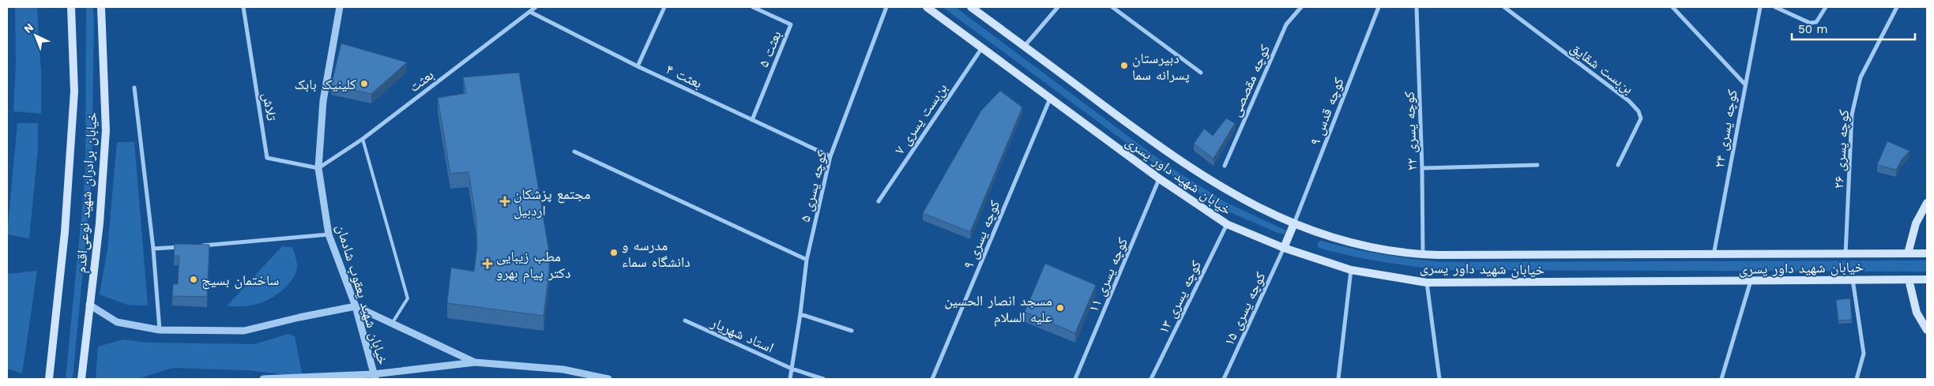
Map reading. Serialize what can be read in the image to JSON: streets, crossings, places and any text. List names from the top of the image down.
{
  "streets": {
    "main road": ["خیابان شهید داور یسری", "خیابان برادران شهید نوعی‌اقدم"],
    "street": [
      "بعثت ۵",
      "بن‌بست شقایق",
      "بعثت ۴",
      "بعثت",
      "کوچه مقصصی",
      "تلاش",
      "کوچه قدس ۹",
      "بن‌بست یسری ۷",
      "کوچه یسری ۲۴",
      "کوچه یسری ۲۲",
      "کوچه یسری ۲۶",
      "کوچه یسری ۵",
      "کوچه یسری ۹",
      "کوچه یسری ۱۱",
      "خیابان شهید یعقوب شادمان",
      "کوچه یسری ۱۳",
      "کوچه یسری ۱۵",
      "استاد شهریار"
    ]
  },
  "crossings": [
    ["بعثت ۵", "بعثت ۴"],
    ["بعثت ۴", "بعثت"],
    ["بعثت ۴", "کوچه یسری ۵"],
    ["بعثت", "تلاش"],
    ["بعثت", "خیابان شهید یعقوب شادمان"],
    ["تلاش", "خیابان شهید یعقوب شادمان"],
    ["کوچه قدس ۹", "خیابان شهید داور یسری"],
    ["بن‌بست یسری ۷", "خیابان شهید داور یسری"],
    ["کوچه یسری ۲۴", "خیابان شهید داور یسری"],
    ["کوچه یسری ۲۲", "خیابان شهید داور یسری"],
    ["کوچه یسری ۲۶", "خیابان شهید داور یسری"],
    ["خیابان شهید داور یسری", "کوچه یسری ۹"],
    ["خیابان شهید داور یسری", "کوچه یسری ۱۱"],
    ["خیابان شهید داور یسری", "کوچه یسری ۱۳"],
    ["خیابان شهید داور یسری", "کوچه یسری ۱۵"],
    ["کوچه یسری ۵", "استاد شهریار"]
  ],
  "places": {
    "other": [
      "دبیرستان پسرانه سما",
      "کلینیک بابک",
      "مدرسه و دانشگاه سماء",
      "ساختمان بسیج",
      "مسجد انصار الحسین علیه السلام"
    ],
    "health": ["مجتمع پزشکان اردبیل", "مطب زیبایی دکتر پیام بهرو"]
  },
  "scale_bar": "50 m",
  "north": "top left"
}
